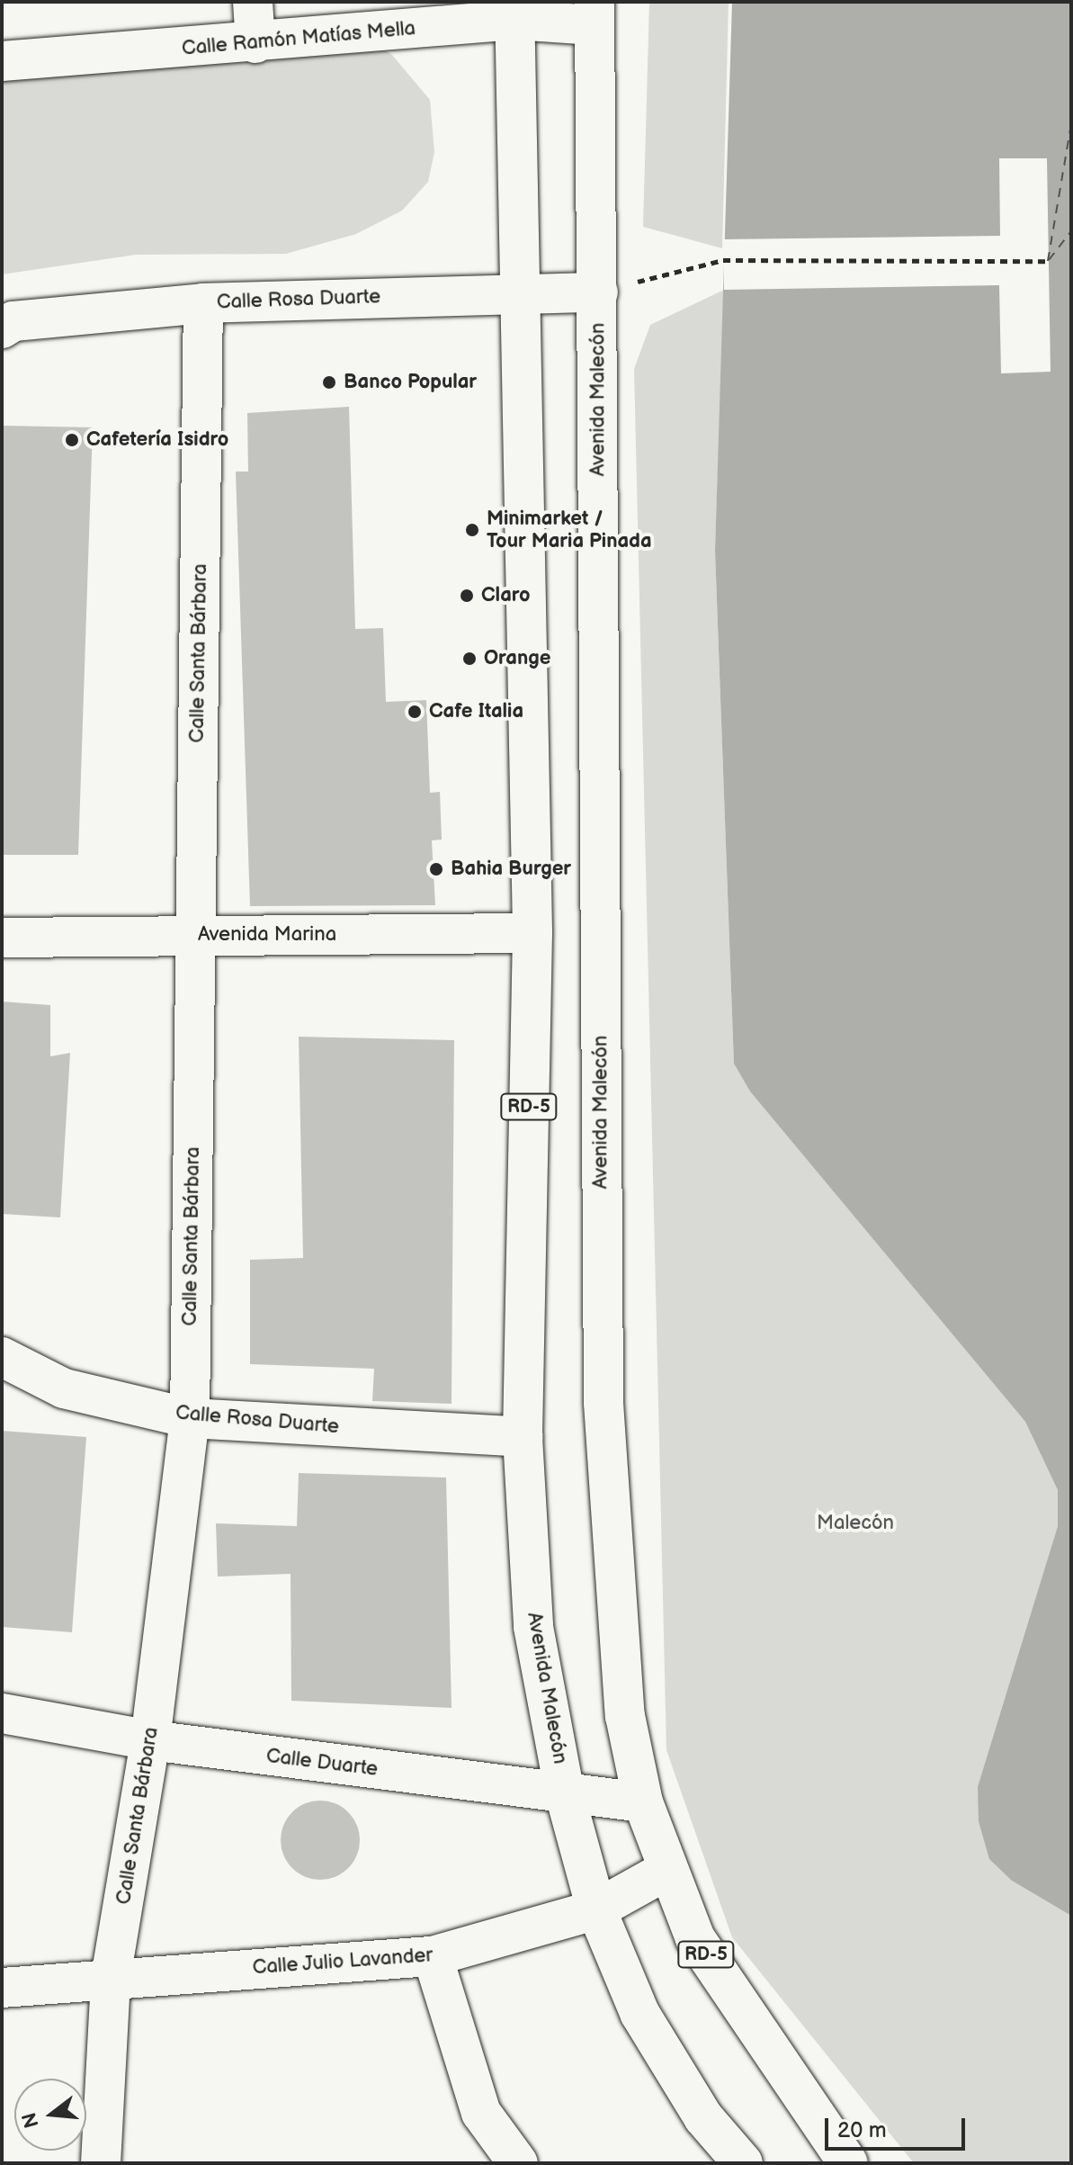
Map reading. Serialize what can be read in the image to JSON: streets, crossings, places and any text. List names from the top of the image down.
{
  "streets": {
    "street": [
      "Calle Ramón Matías Mella",
      "Calle Rosa Duarte",
      "Avenida Malecón",
      "Calle Santa Bárbara",
      "Avenida Marina",
      "RD-5",
      "Calle Duarte",
      "Calle Julio Lavander"
    ]
  },
  "crossings": [
    ["Calle Ramón Matías Mella", "Avenida Malecón"],
    ["Calle Rosa Duarte", "Avenida Malecón"],
    ["Calle Rosa Duarte", "Calle Santa Bárbara"],
    ["Avenida Malecón", "Avenida Marina"],
    ["Avenida Malecón", "Calle Duarte"],
    ["Avenida Malecón", "Calle Julio Lavander"],
    ["Calle Santa Bárbara", "Avenida Marina"],
    ["Calle Santa Bárbara", "Calle Duarte"],
    ["Calle Santa Bárbara", "Calle Julio Lavander"]
  ],
  "parks": ["Malecón"],
  "places": [
    "Banco Popular",
    "Cafetería Isidro",
    "Minimarket / Tour Maria Pinada",
    "Claro",
    "Orange",
    "Cafe Italia",
    "Bahia Burger"
  ],
  "scale_bar": "20 m",
  "north": "left"
}
